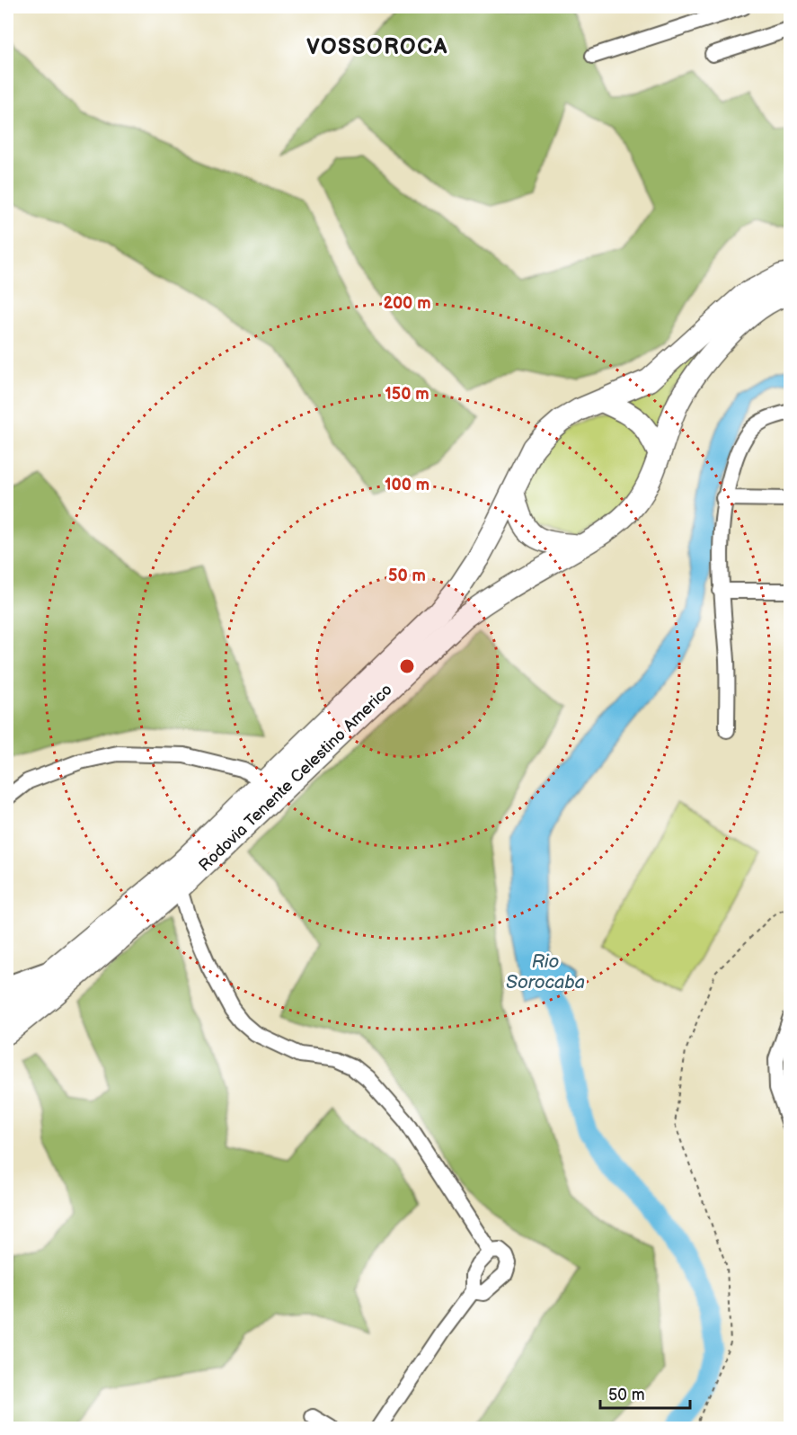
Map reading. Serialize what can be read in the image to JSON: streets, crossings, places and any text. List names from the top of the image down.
{
  "streets": {
    "highway": ["Rodovia Tenente Celestino Americo"]
  },
  "districts": ["VOSSOROCA"],
  "water": ["Rio Sorocaba"],
  "scale_bar": "50 m",
  "rings": [
    "200 m",
    "150 m",
    "100 m",
    "50 m"
  ]
}
